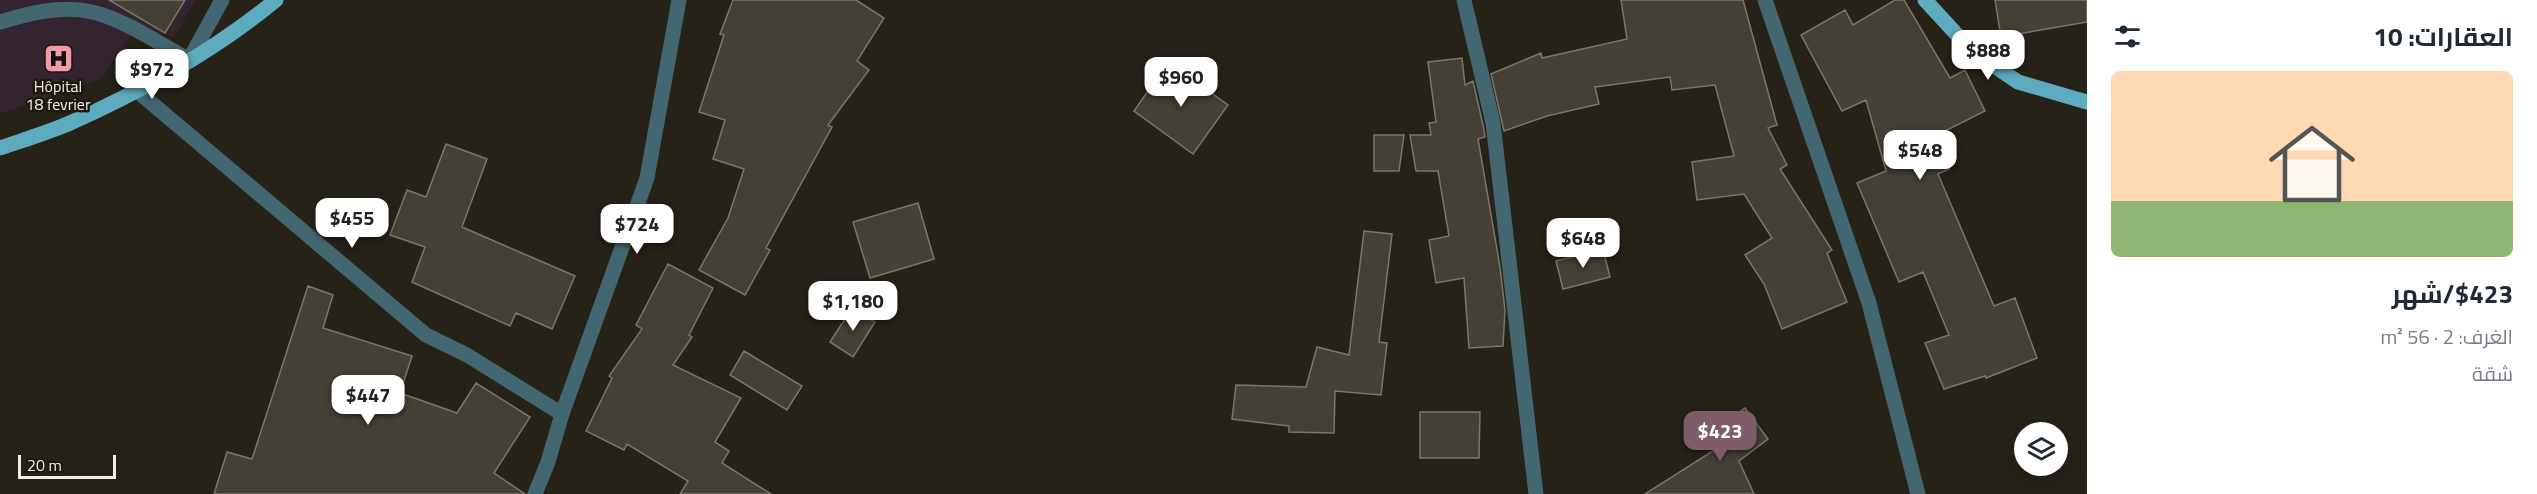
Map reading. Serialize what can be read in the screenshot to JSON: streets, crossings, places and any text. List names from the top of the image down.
{
  "places": {
    "hospital": ["Hôpital 18 fevrier"]
  },
  "scale_bar": "20 m",
  "page": {
    "heading": "العقارات: 10",
    "price": [
      "$888",
      "$972",
      "$960",
      "$548",
      "$455",
      "$724",
      "$648",
      "$1,180",
      "$447",
      "$423"
    ],
    "list": [
      {
        "name": "$423/شهر",
        "note": "الغرف: 2 · 56 m² · شقة"
      }
    ],
    "scale": "20 m"
  }
}
